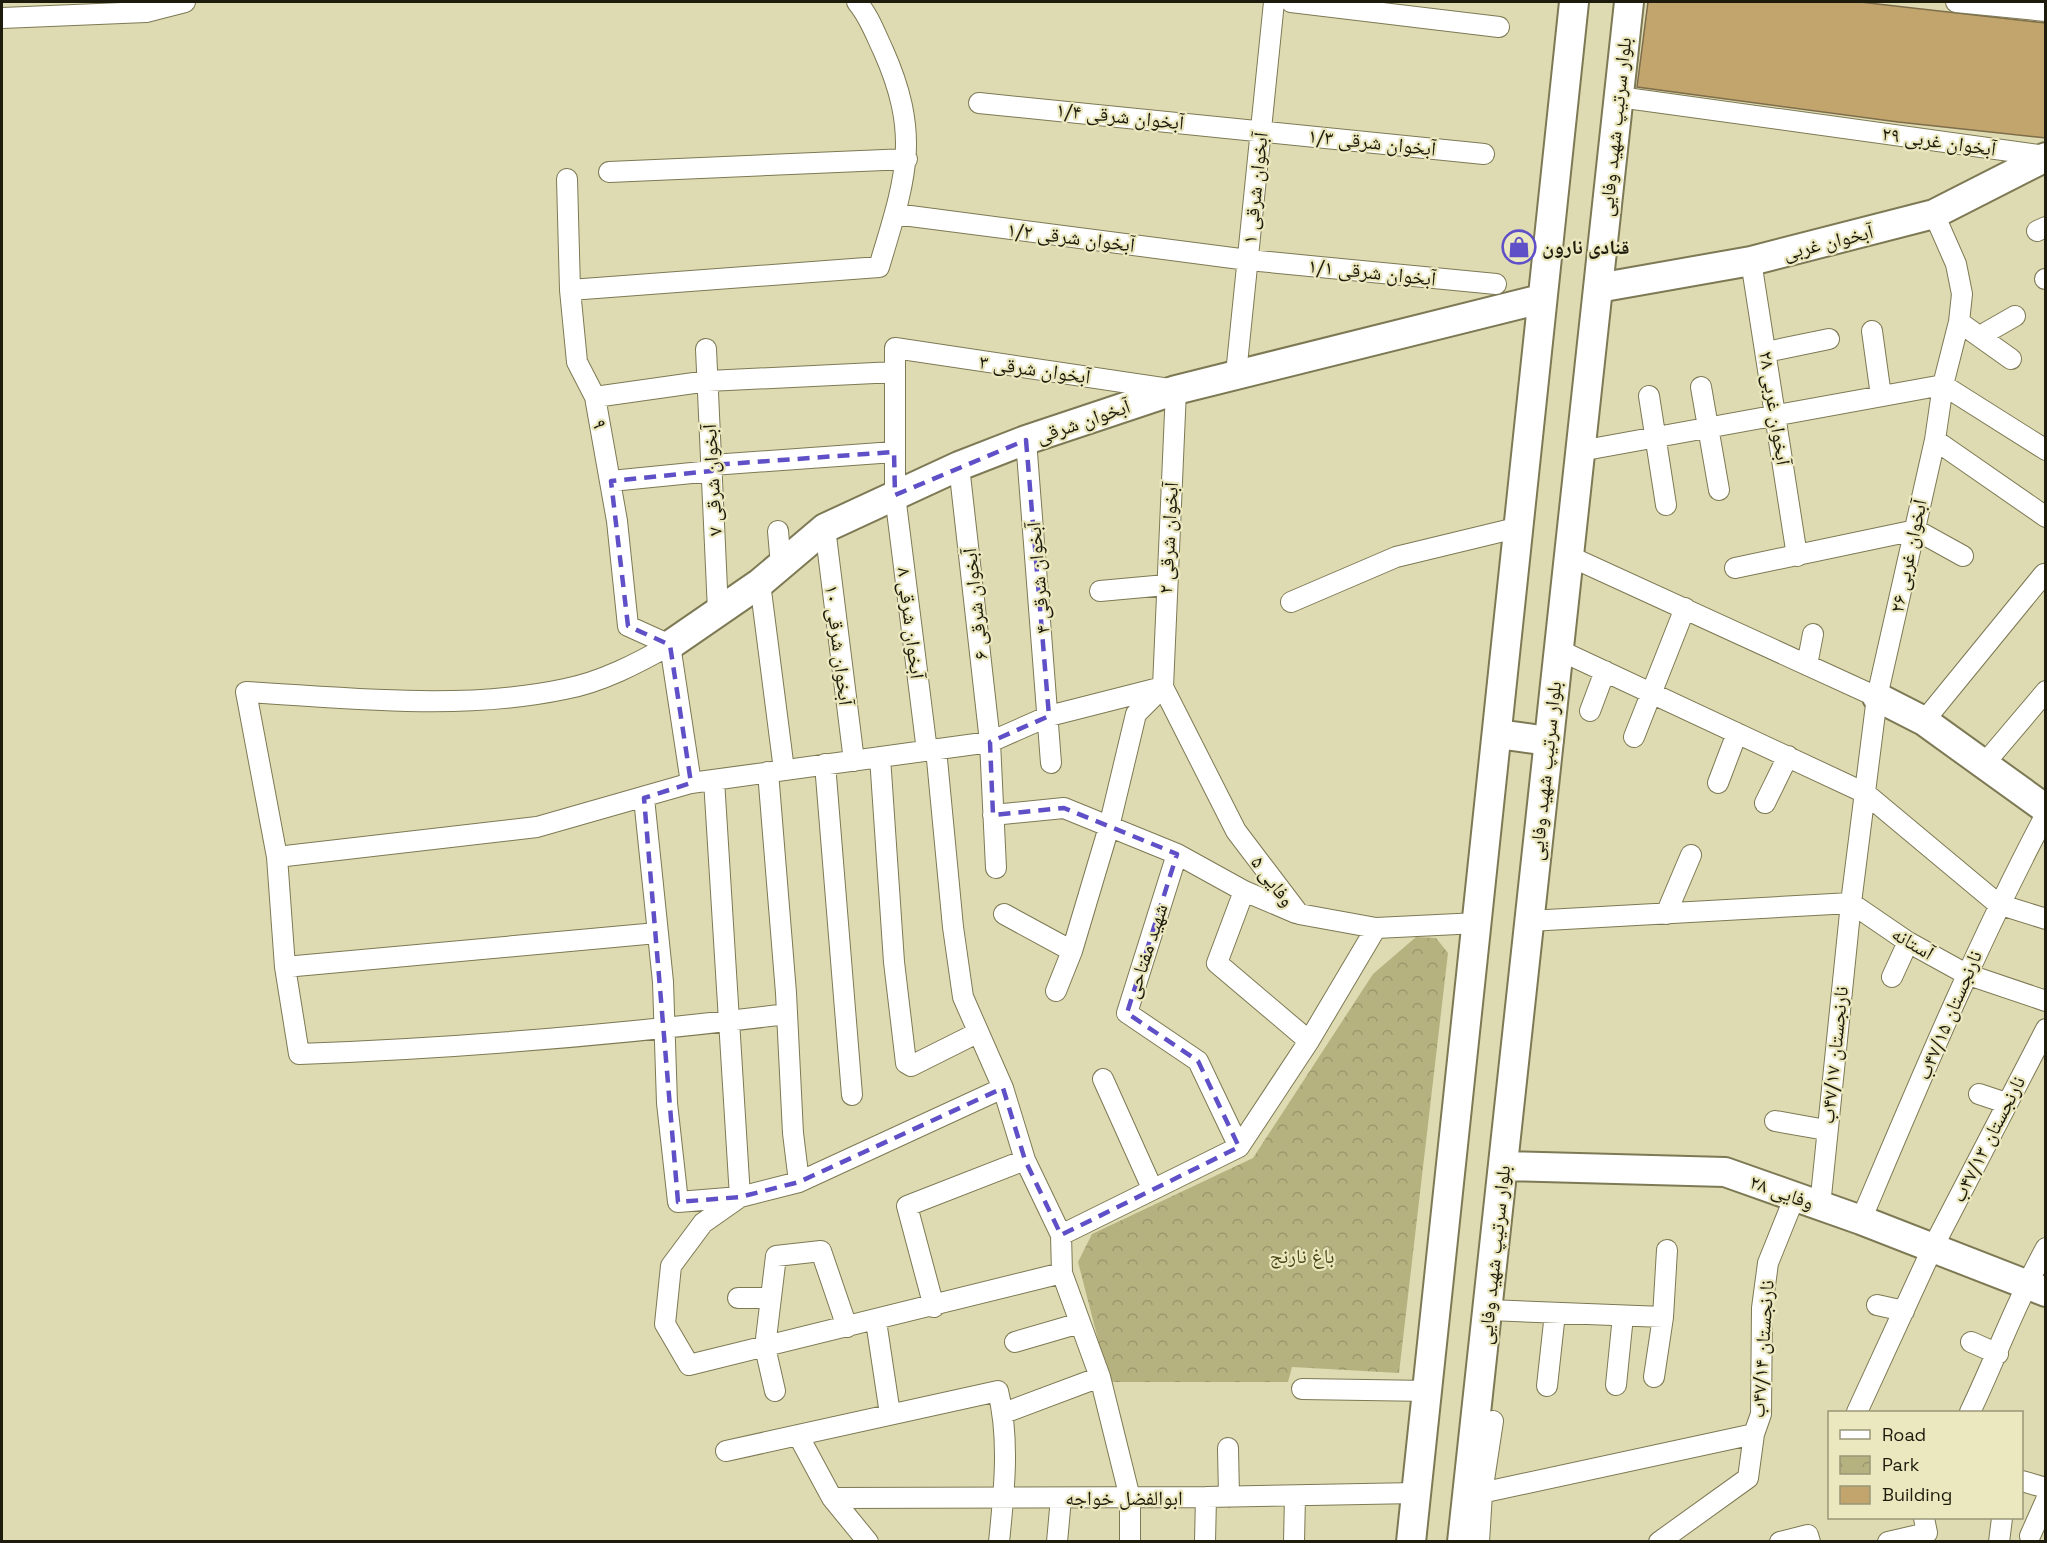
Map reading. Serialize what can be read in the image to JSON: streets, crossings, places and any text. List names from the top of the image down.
{
  "streets": {
    "main road": [
      "بلوار سرتیپ شهید وفایی",
      "آبخوان غربی",
      "آبخوان شرقی",
      "وفایی ۲۸"
    ],
    "street": [
      "آبخوان شرقی ۱/۴",
      "آبخوان غربی ۲۹",
      "آبخوان شرقی ۱/۳",
      "آبخوان شرقی ۱",
      "آبخوان شرقی ۱/۲",
      "آبخوان شرقی ۱/۱",
      "آبخوان شرقی ۳",
      "آبخوان غربی ۲۸",
      "۹",
      "آبخوان شرقی ۷",
      "آبخوان شرقی ۲",
      "آبخوان غربی ۲۶",
      "آبخوان شرقی ۴",
      "آبخوان شرقی ۶",
      "آبخوان شرقی ۸",
      "آبخوان شرقی ۱۰",
      "وفایی ۵",
      "آستانه",
      "شهید مفتاحی",
      "نارنجستان ۴۷/۱۵ب",
      "نارنجستان ۴۷/۱۷ب",
      "نارنجستان ۴۷/۱۳ب",
      "نارنجستان ۴۷/۱۴ب",
      "ابوالفضل خواجه"
    ]
  },
  "crossings": [
    ["آبخوان شرقی ۱/۴", "آبخوان شرقی ۱/۳"],
    ["آبخوان شرقی ۱/۴", "آبخوان شرقی ۱"],
    ["بلوار سرتیپ شهید وفایی", "آبخوان غربی ۲۹"],
    ["بلوار سرتیپ شهید وفایی", "آبخوان غربی"],
    ["بلوار سرتیپ شهید وفایی", "وفایی ۲۸"],
    ["آبخوان غربی ۲۹", "آبخوان غربی"],
    ["آبخوان شرقی ۱/۳", "آبخوان شرقی ۱"],
    ["آبخوان شرقی ۱", "آبخوان شرقی ۱/۲"],
    ["آبخوان شرقی ۱", "آبخوان شرقی ۱/۱"],
    ["آبخوان شرقی ۱", "آبخوان شرقی"],
    ["آبخوان شرقی ۱/۲", "آبخوان شرقی ۱/۱"],
    ["آبخوان غربی", "آبخوان غربی ۲۸"],
    ["آبخوان غربی", "آبخوان غربی ۲۶"],
    ["آبخوان شرقی ۳", "آبخوان شرقی"],
    ["آبخوان شرقی ۳", "آبخوان شرقی ۲"],
    ["آبخوان شرقی ۳", "آبخوان شرقی ۸"],
    ["آبخوان شرقی", "۹"],
    ["آبخوان شرقی", "آبخوان شرقی ۷"],
    ["آبخوان شرقی", "آبخوان شرقی ۲"],
    ["آبخوان شرقی", "آبخوان شرقی ۴"],
    ["آبخوان شرقی", "آبخوان شرقی ۶"],
    ["آبخوان شرقی", "آبخوان شرقی ۸"],
    ["آبخوان شرقی", "آبخوان شرقی ۱۰"],
    ["آبخوان شرقی ۲", "وفایی ۵"],
    ["آبخوان غربی ۲۶", "آستانه"],
    ["آبخوان غربی ۲۶", "نارنجستان ۴۷/۱۷ب"],
    ["آستانه", "نارنجستان ۴۷/۱۵ب"],
    ["آستانه", "نارنجستان ۴۷/۱۷ب"],
    ["نارنجستان ۴۷/۱۵ب", "وفایی ۲۸"],
    ["نارنجستان ۴۷/۱۷ب", "وفایی ۲۸"],
    ["نارنجستان ۴۷/۱۷ب", "نارنجستان ۴۷/۱۴ب"],
    ["نارنجستان ۴۷/۱۳ب", "وفایی ۲۸"],
    ["وفایی ۲۸", "نارنجستان ۴۷/۱۴ب"]
  ],
  "parks": ["باغ نارنج"],
  "places": {
    "shop": ["قنادی نارون"]
  },
  "legend": ["Road", "Park", "Building"]
}
